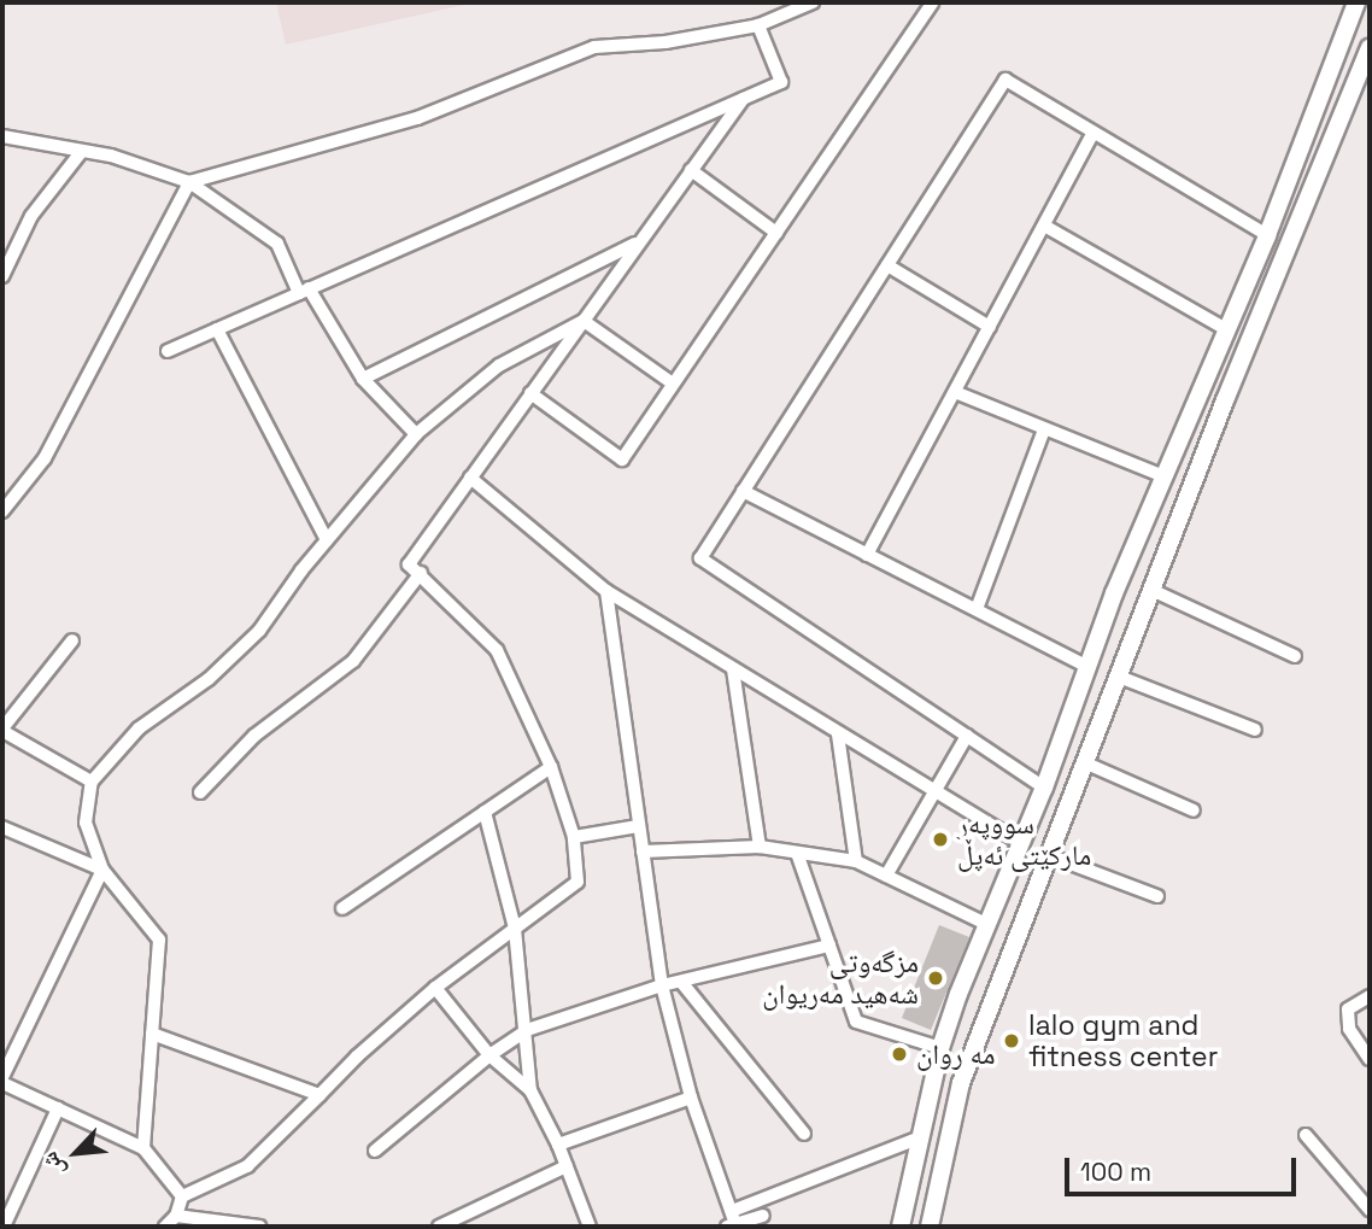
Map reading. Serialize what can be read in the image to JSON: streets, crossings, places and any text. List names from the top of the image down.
{
  "places": [
    "سووپەر مارکێتی ئەپڵ",
    "مزگەوتی شەھید مەریوان",
    "lalo gym and fitness center",
    "مه روان"
  ],
  "scale_bar": "100 m",
  "north": "bottom left"
}
